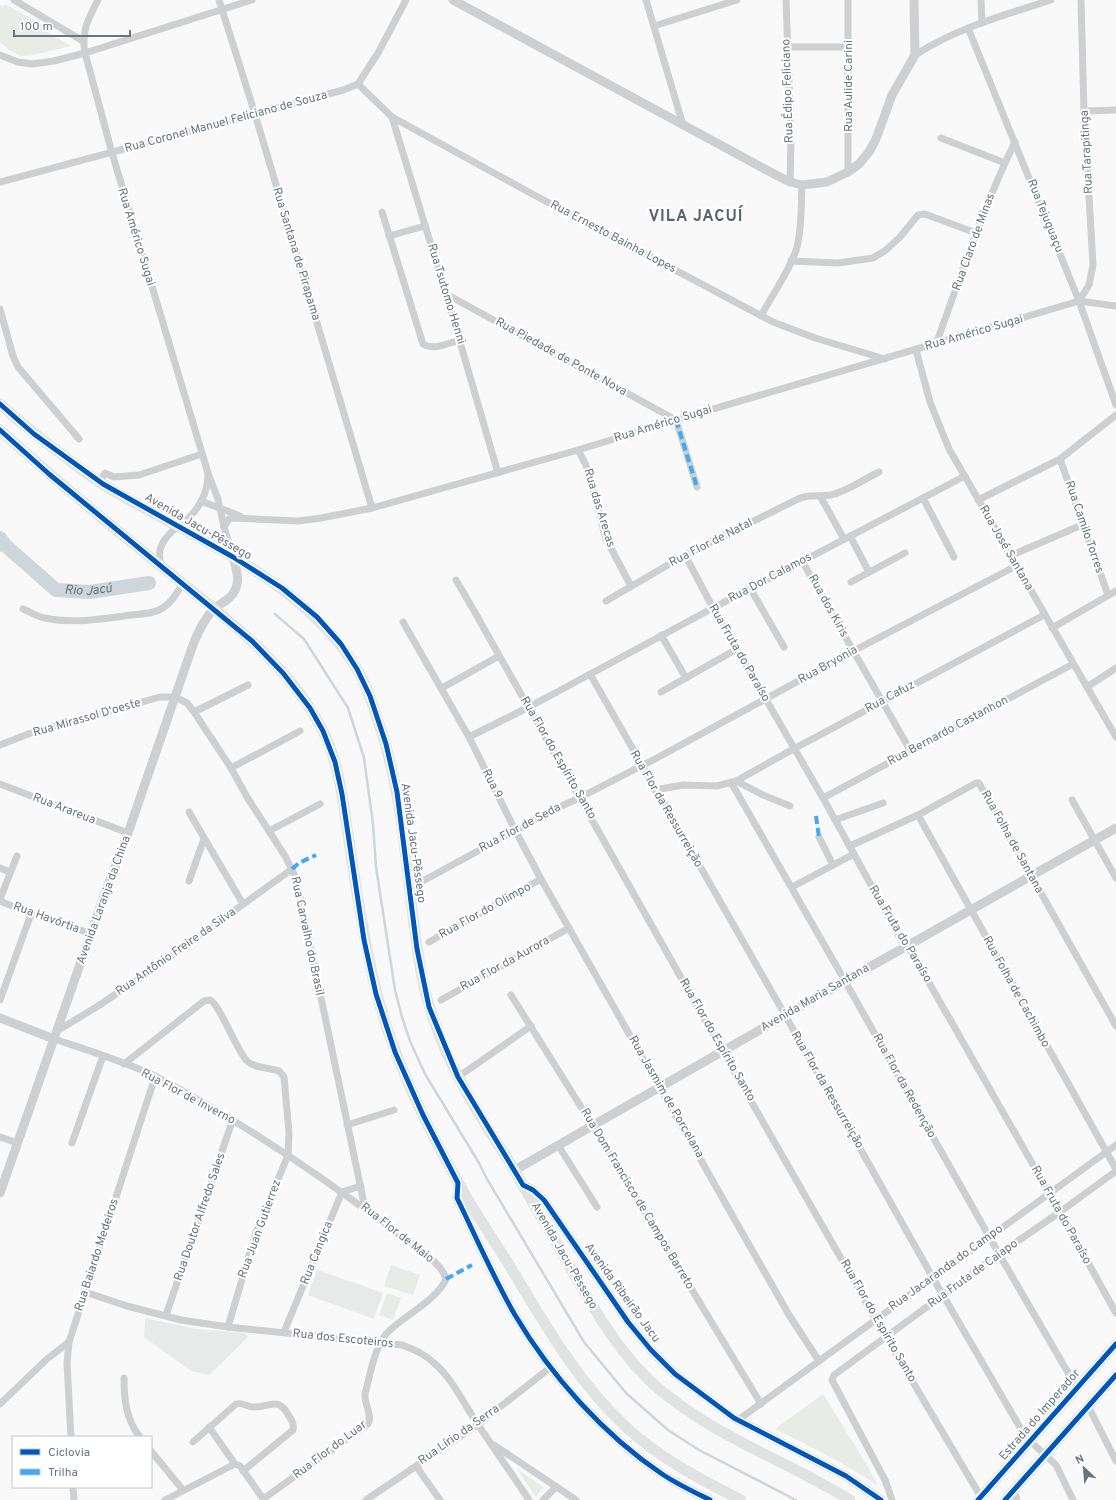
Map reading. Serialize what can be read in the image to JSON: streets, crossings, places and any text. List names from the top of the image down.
{
  "streets": {
    "highway": ["Avenida Jacu-Pêssego"],
    "main road": ["Estrada do Imperador"],
    "street": [
      "Rua Aulide Carini",
      "Rua Édipo Feliciano",
      "Rua Coronel Manuel Feliciano de Souza",
      "Rua Tarapitinga",
      "Rua Tejuguaçu",
      "Rua Américo Sugai",
      "Rua Ernesto Bainha Lopes",
      "Rua Claro de Minas",
      "Rua Santana de Pirapama",
      "Rua Tsutomo Henni",
      "Rua Piedade de Ponte Nova",
      "Rua das Arecas",
      "Rua Camilo Torres",
      "Rua Flor de Natal",
      "Rua José Santana",
      "Rua Dor Calamos",
      "Rua dos Kiris",
      "Rua Fruta do Paraíso",
      "Rua Bryonia",
      "Rua Cafuz",
      "Rua Mirassol D'oeste",
      "Rua Bernardo Castanhon",
      "Rua Flor do Espírito Santo",
      "Rua 9",
      "Rua Arareua",
      "Rua Flor da Ressurreição",
      "Rua Flor de Seda",
      "Rua Folha de Santana",
      "Avenida Laranja da China",
      "Rua Flor do Olimpo",
      "Rua Havórtia",
      "Rua Carvalho do Brasil",
      "Rua Antônio Freire da Silva",
      "Rua Flor da Aurora",
      "Rua Folha de Cachimbo",
      "Avenida Maria Santana",
      "Rua Flor da Redenção",
      "Rua Flor de Inverno",
      "Rua Jasmim de Porcelana",
      "Rua Dom Francisco de Campos Barreto",
      "Rua Doutor Alfredo Sales",
      "Rua Juan Gutierrez",
      "Rua Flor de Maio",
      "Rua Cangica",
      "Rua Baiardo Medeiros",
      "Rua Jacaranda do Campo",
      "Rua Fruta de Caiapo",
      "Avenida Ribeirão Jacu",
      "Rua dos Escoteiros",
      "Rua Lírio da Serra",
      "Rua Flor do Luar"
    ]
  },
  "crossings": [
    ["Rua Coronel Manuel Feliciano de Souza", "Rua Américo Sugai"],
    ["Rua Coronel Manuel Feliciano de Souza", "Rua Ernesto Bainha Lopes"],
    ["Rua Coronel Manuel Feliciano de Souza", "Rua Santana de Pirapama"],
    ["Rua Tarapitinga", "Rua Tejuguaçu"],
    ["Rua Tarapitinga", "Rua Américo Sugai"],
    ["Rua Tejuguaçu", "Rua Américo Sugai"],
    ["Rua Tejuguaçu", "Rua Claro de Minas"],
    ["Rua Américo Sugai", "Rua Ernesto Bainha Lopes"],
    ["Rua Américo Sugai", "Rua Claro de Minas"],
    ["Rua Américo Sugai", "Rua Santana de Pirapama"],
    ["Rua Américo Sugai", "Rua Tsutomo Henni"],
    ["Rua Américo Sugai", "Rua Piedade de Ponte Nova"],
    ["Rua Américo Sugai", "Rua das Arecas"],
    ["Rua Américo Sugai", "Avenida Jacu-Pêssego"],
    ["Rua Américo Sugai", "Rua José Santana"],
    ["Rua Américo Sugai", "Avenida Laranja da China"],
    ["Rua Ernesto Bainha Lopes", "Rua Tsutomo Henni"],
    ["Rua Tsutomo Henni", "Rua Piedade de Ponte Nova"],
    ["Rua das Arecas", "Rua Flor de Natal"],
    ["Avenida Jacu-Pêssego", "Avenida Maria Santana"],
    ["Avenida Jacu-Pêssego", "Avenida Ribeirão Jacu"],
    ["Rua Flor de Natal", "Rua Fruta do Paraíso"],
    ["Rua José Santana", "Rua Dor Calamos"],
    ["Rua José Santana", "Rua Bryonia"],
    ["Rua José Santana", "Rua Cafuz"],
    ["Rua José Santana", "Rua Bernardo Castanhon"],
    ["Rua Dor Calamos", "Rua dos Kiris"],
    ["Rua Dor Calamos", "Rua Fruta do Paraíso"],
    ["Rua Dor Calamos", "Rua Flor do Espírito Santo"],
    ["Rua Dor Calamos", "Rua 9"],
    ["Rua Dor Calamos", "Rua Flor da Ressurreição"],
    ["Rua dos Kiris", "Rua Bryonia"],
    ["Rua dos Kiris", "Rua Cafuz"],
    ["Rua dos Kiris", "Rua Bernardo Castanhon"],
    ["Rua Fruta do Paraíso", "Rua Bryonia"],
    ["Rua Fruta do Paraíso", "Rua Cafuz"],
    ["Rua Fruta do Paraíso", "Rua Bernardo Castanhon"],
    ["Rua Fruta do Paraíso", "Rua Folha de Santana"],
    ["Rua Fruta do Paraíso", "Avenida Maria Santana"],
    ["Rua Fruta do Paraíso", "Rua Jacaranda do Campo"],
    ["Rua Fruta do Paraíso", "Rua Fruta de Caiapo"],
    ["Rua Bryonia", "Rua Flor da Ressurreição"],
    ["Rua Bryonia", "Rua Flor de Seda"],
    ["Rua Cafuz", "Rua Flor da Redenção"],
    ["Rua Mirassol D'oeste", "Avenida Laranja da China"],
    ["Rua Mirassol D'oeste", "Rua Carvalho do Brasil"],
    ["Rua Flor do Espírito Santo", "Rua Flor de Seda"],
    ["Rua Flor do Espírito Santo", "Avenida Maria Santana"],
    ["Rua Flor do Espírito Santo", "Rua Jacaranda do Campo"],
    ["Rua Flor do Espírito Santo", "Rua Fruta de Caiapo"],
    ["Rua Flor do Espírito Santo", "Estrada do Imperador"],
    ["Rua 9", "Rua Flor de Seda"],
    ["Rua 9", "Rua Jasmim de Porcelana"],
    ["Rua Arareua", "Avenida Laranja da China"],
    ["Rua Flor da Ressurreição", "Rua Flor de Seda"],
    ["Rua Flor da Ressurreição", "Avenida Maria Santana"],
    ["Rua Flor da Ressurreição", "Rua Jacaranda do Campo"],
    ["Rua Flor da Ressurreição", "Rua Fruta de Caiapo"],
    ["Rua Flor da Ressurreição", "Estrada do Imperador"],
    ["Rua Flor de Seda", "Rua Jasmim de Porcelana"],
    ["Rua Folha de Santana", "Rua Folha de Cachimbo"],
    ["Rua Folha de Santana", "Avenida Maria Santana"],
    ["Avenida Laranja da China", "Rua Havórtia"],
    ["Avenida Laranja da China", "Rua Carvalho do Brasil"],
    ["Avenida Laranja da China", "Rua Antônio Freire da Silva"],
    ["Avenida Laranja da China", "Rua Flor de Inverno"],
    ["Rua Flor do Olimpo", "Rua Jasmim de Porcelana"],
    ["Rua Carvalho do Brasil", "Rua Antônio Freire da Silva"],
    ["Rua Carvalho do Brasil", "Rua Flor de Maio"],
    ["Rua Antônio Freire da Silva", "Rua Flor de Inverno"],
    ["Rua Flor da Aurora", "Rua Jasmim de Porcelana"],
    ["Rua Folha de Cachimbo", "Avenida Maria Santana"],
    ["Rua Folha de Cachimbo", "Rua Jacaranda do Campo"],
    ["Rua Folha de Cachimbo", "Rua Fruta de Caiapo"],
    ["Avenida Maria Santana", "Rua Flor da Redenção"],
    ["Avenida Maria Santana", "Rua Jasmim de Porcelana"],
    ["Avenida Maria Santana", "Rua Dom Francisco de Campos Barreto"],
    ["Rua Flor da Redenção", "Rua Jacaranda do Campo"],
    ["Rua Flor da Redenção", "Rua Fruta de Caiapo"],
    ["Rua Flor da Redenção", "Estrada do Imperador"],
    ["Rua Flor de Inverno", "Rua Doutor Alfredo Sales"],
    ["Rua Flor de Inverno", "Rua Juan Gutierrez"],
    ["Rua Flor de Inverno", "Rua Flor de Maio"],
    ["Rua Flor de Inverno", "Rua Cangica"],
    ["Rua Flor de Inverno", "Rua Baiardo Medeiros"],
    ["Rua Jasmim de Porcelana", "Rua Jacaranda do Campo"],
    ["Rua Dom Francisco de Campos Barreto", "Rua Jacaranda do Campo"],
    ["Rua Doutor Alfredo Sales", "Rua dos Escoteiros"],
    ["Rua Juan Gutierrez", "Rua dos Escoteiros"],
    ["Rua Flor de Maio", "Rua Cangica"],
    ["Rua Flor de Maio", "Rua dos Escoteiros"],
    ["Rua Flor de Maio", "Rua Flor do Luar"],
    ["Rua Cangica", "Rua dos Escoteiros"],
    ["Rua Baiardo Medeiros", "Rua dos Escoteiros"],
    ["Rua Jacaranda do Campo", "Avenida Ribeirão Jacu"],
    ["Rua dos Escoteiros", "Rua Lírio da Serra"],
    ["Rua dos Escoteiros", "Rua Flor do Luar"]
  ],
  "districts": ["VILA JACUÍ"],
  "water": ["Rio Jacú"],
  "legend": ["Ciclovia", "Trilha"],
  "scale_bar": "100 m",
  "north": "top left"
}
